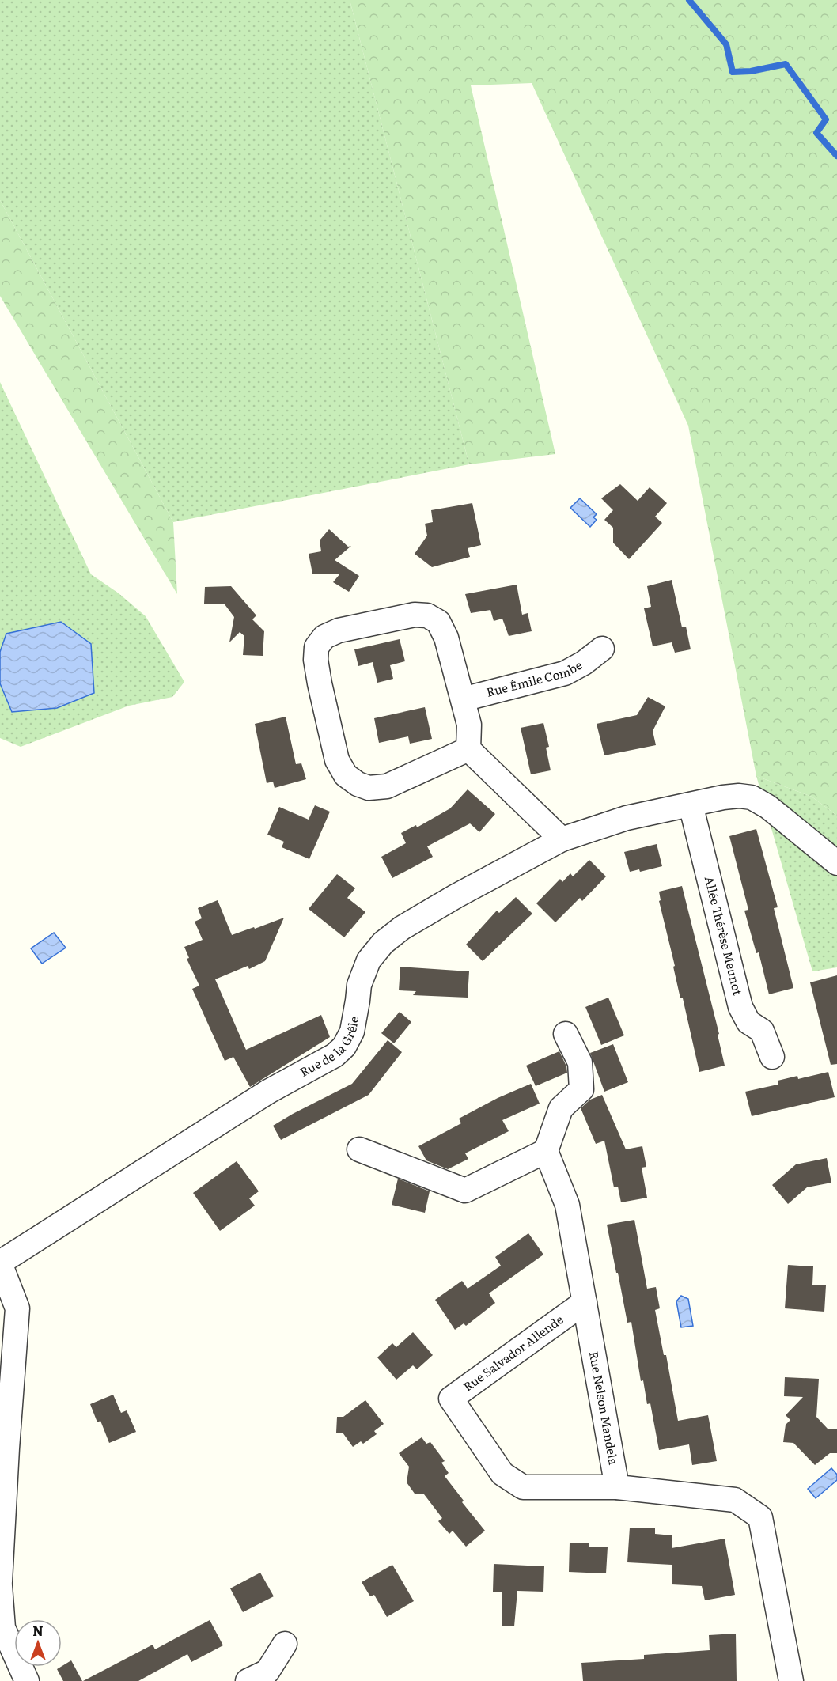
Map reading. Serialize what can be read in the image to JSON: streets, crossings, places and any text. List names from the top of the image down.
{
  "streets": {
    "street": [
      "Rue Émile Combe",
      "Allée Thérèse Meunot",
      "Rue de la Grêle",
      "Rue Salvador Allende",
      "Rue Nelson Mandela"
    ]
  },
  "crossings": [
    ["Allée Thérèse Meunot", "Rue de la Grêle"],
    ["Rue Salvador Allende", "Rue Nelson Mandela"]
  ],
  "north": "top"
}
